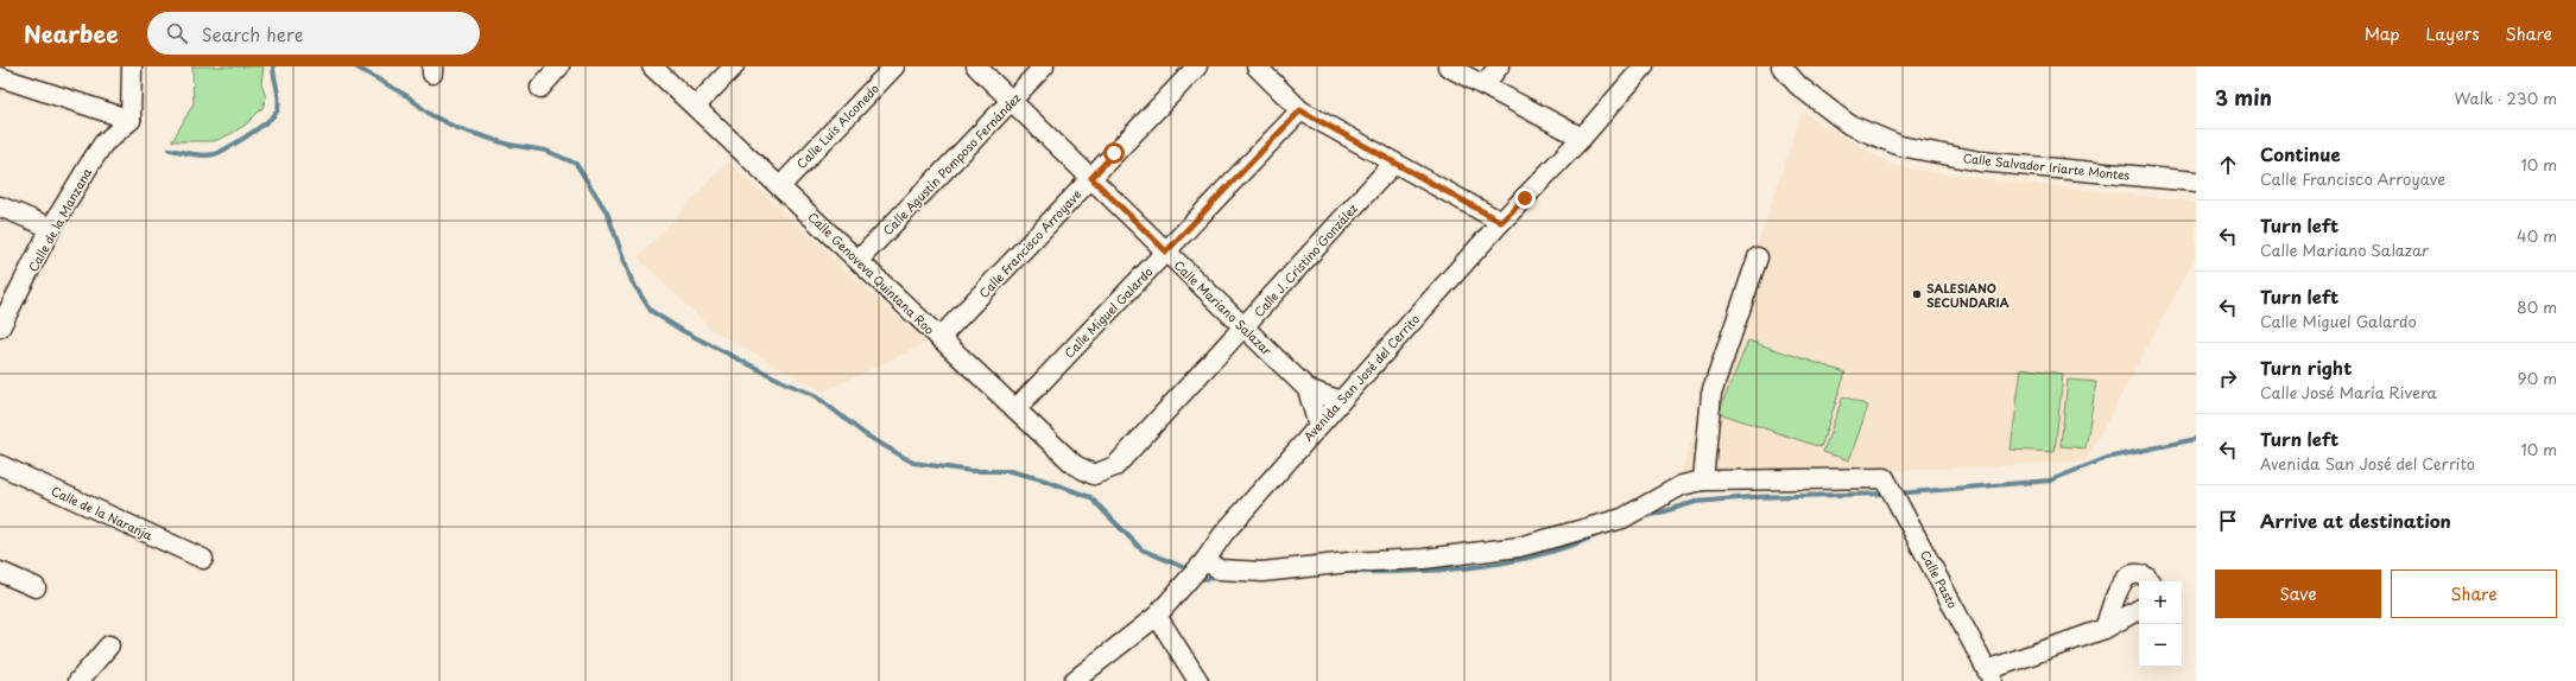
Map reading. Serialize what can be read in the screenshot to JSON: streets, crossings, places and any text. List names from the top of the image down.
{
  "streets": {
    "street": [
      "Calle Luis Alconedo",
      "Calle Agustín Pomposo Fernández",
      "Calle Salvador Iriarte Montes",
      "Calle de la Manzana",
      "Calle Francisco Arroyave",
      "Calle J. Cristino González",
      "Calle Genoveva Quintana Roo",
      "Calle Mariano Salazar",
      "Calle Miguel Galardo",
      "Avenida San José del Cerrito",
      "Calle de la Naranja",
      "Calle Pasto"
    ]
  },
  "crossings": [
    ["Calle Luis Alconedo", "Calle Genoveva Quintana Roo"],
    ["Calle Agustín Pomposo Fernández", "Calle Genoveva Quintana Roo"],
    ["Calle Agustín Pomposo Fernández", "Calle Mariano Salazar"],
    ["Calle Francisco Arroyave", "Calle Genoveva Quintana Roo"],
    ["Calle Francisco Arroyave", "Calle Mariano Salazar"],
    ["Calle J. Cristino González", "Calle Genoveva Quintana Roo"],
    ["Calle J. Cristino González", "Calle Mariano Salazar"],
    ["Calle Genoveva Quintana Roo", "Calle Miguel Galardo"],
    ["Calle Mariano Salazar", "Calle Miguel Galardo"],
    ["Calle Mariano Salazar", "Avenida San José del Cerrito"]
  ],
  "places": ["SALESIANO SECUNDARIA"],
  "page": {
    "header": "Nearbee",
    "search": "Search here",
    "nav": ["Map", "Layers", "Share"],
    "heading": ["3 min", "Walk · 230 m"],
    "list": [
      ["Continue", "Calle Francisco Arroyave", "10 m"],
      ["Turn left", "Calle Mariano Salazar", "40 m"],
      ["Turn left", "Calle Miguel Galardo", "80 m"],
      ["Turn right", "Calle José María Rivera", "90 m"],
      ["Turn left", "Avenida San José del Cerrito", "10 m"],
      "Arrive at destination"
    ],
    "buttons": ["Save", "Share"],
    "map_buttons": ["+", "−"]
  }
}
